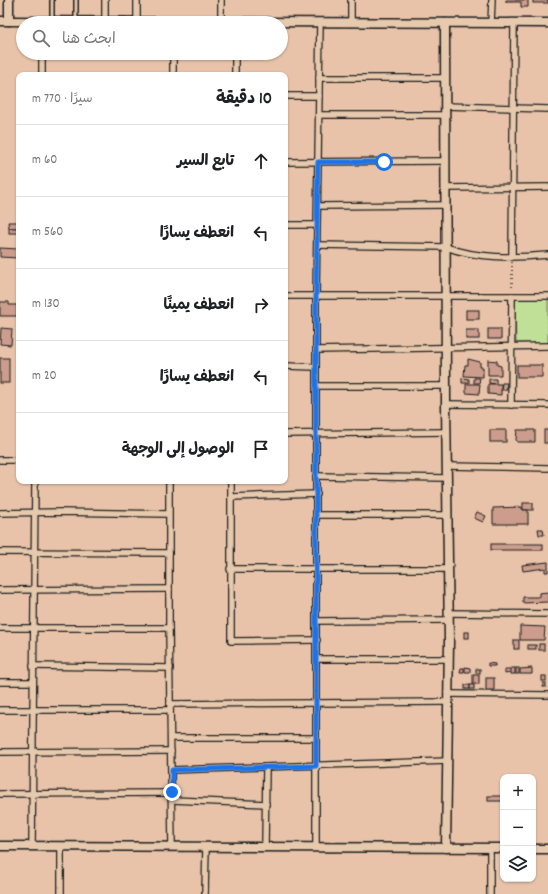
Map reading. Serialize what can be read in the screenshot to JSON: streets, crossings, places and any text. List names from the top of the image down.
{
  "page": {
    "search": "ابحث هنا",
    "heading": ["10 دقيقة", "سيرًا · 770 m"],
    "list": [
      ["تابع السير", "60 m"],
      ["انعطف يسارًا", "560 m"],
      ["انعطف يمينًا", "130 m"],
      ["انعطف يسارًا", "20 m"],
      "الوصول إلى الوجهة"
    ],
    "map_buttons": ["+", "−"]
  }
}
